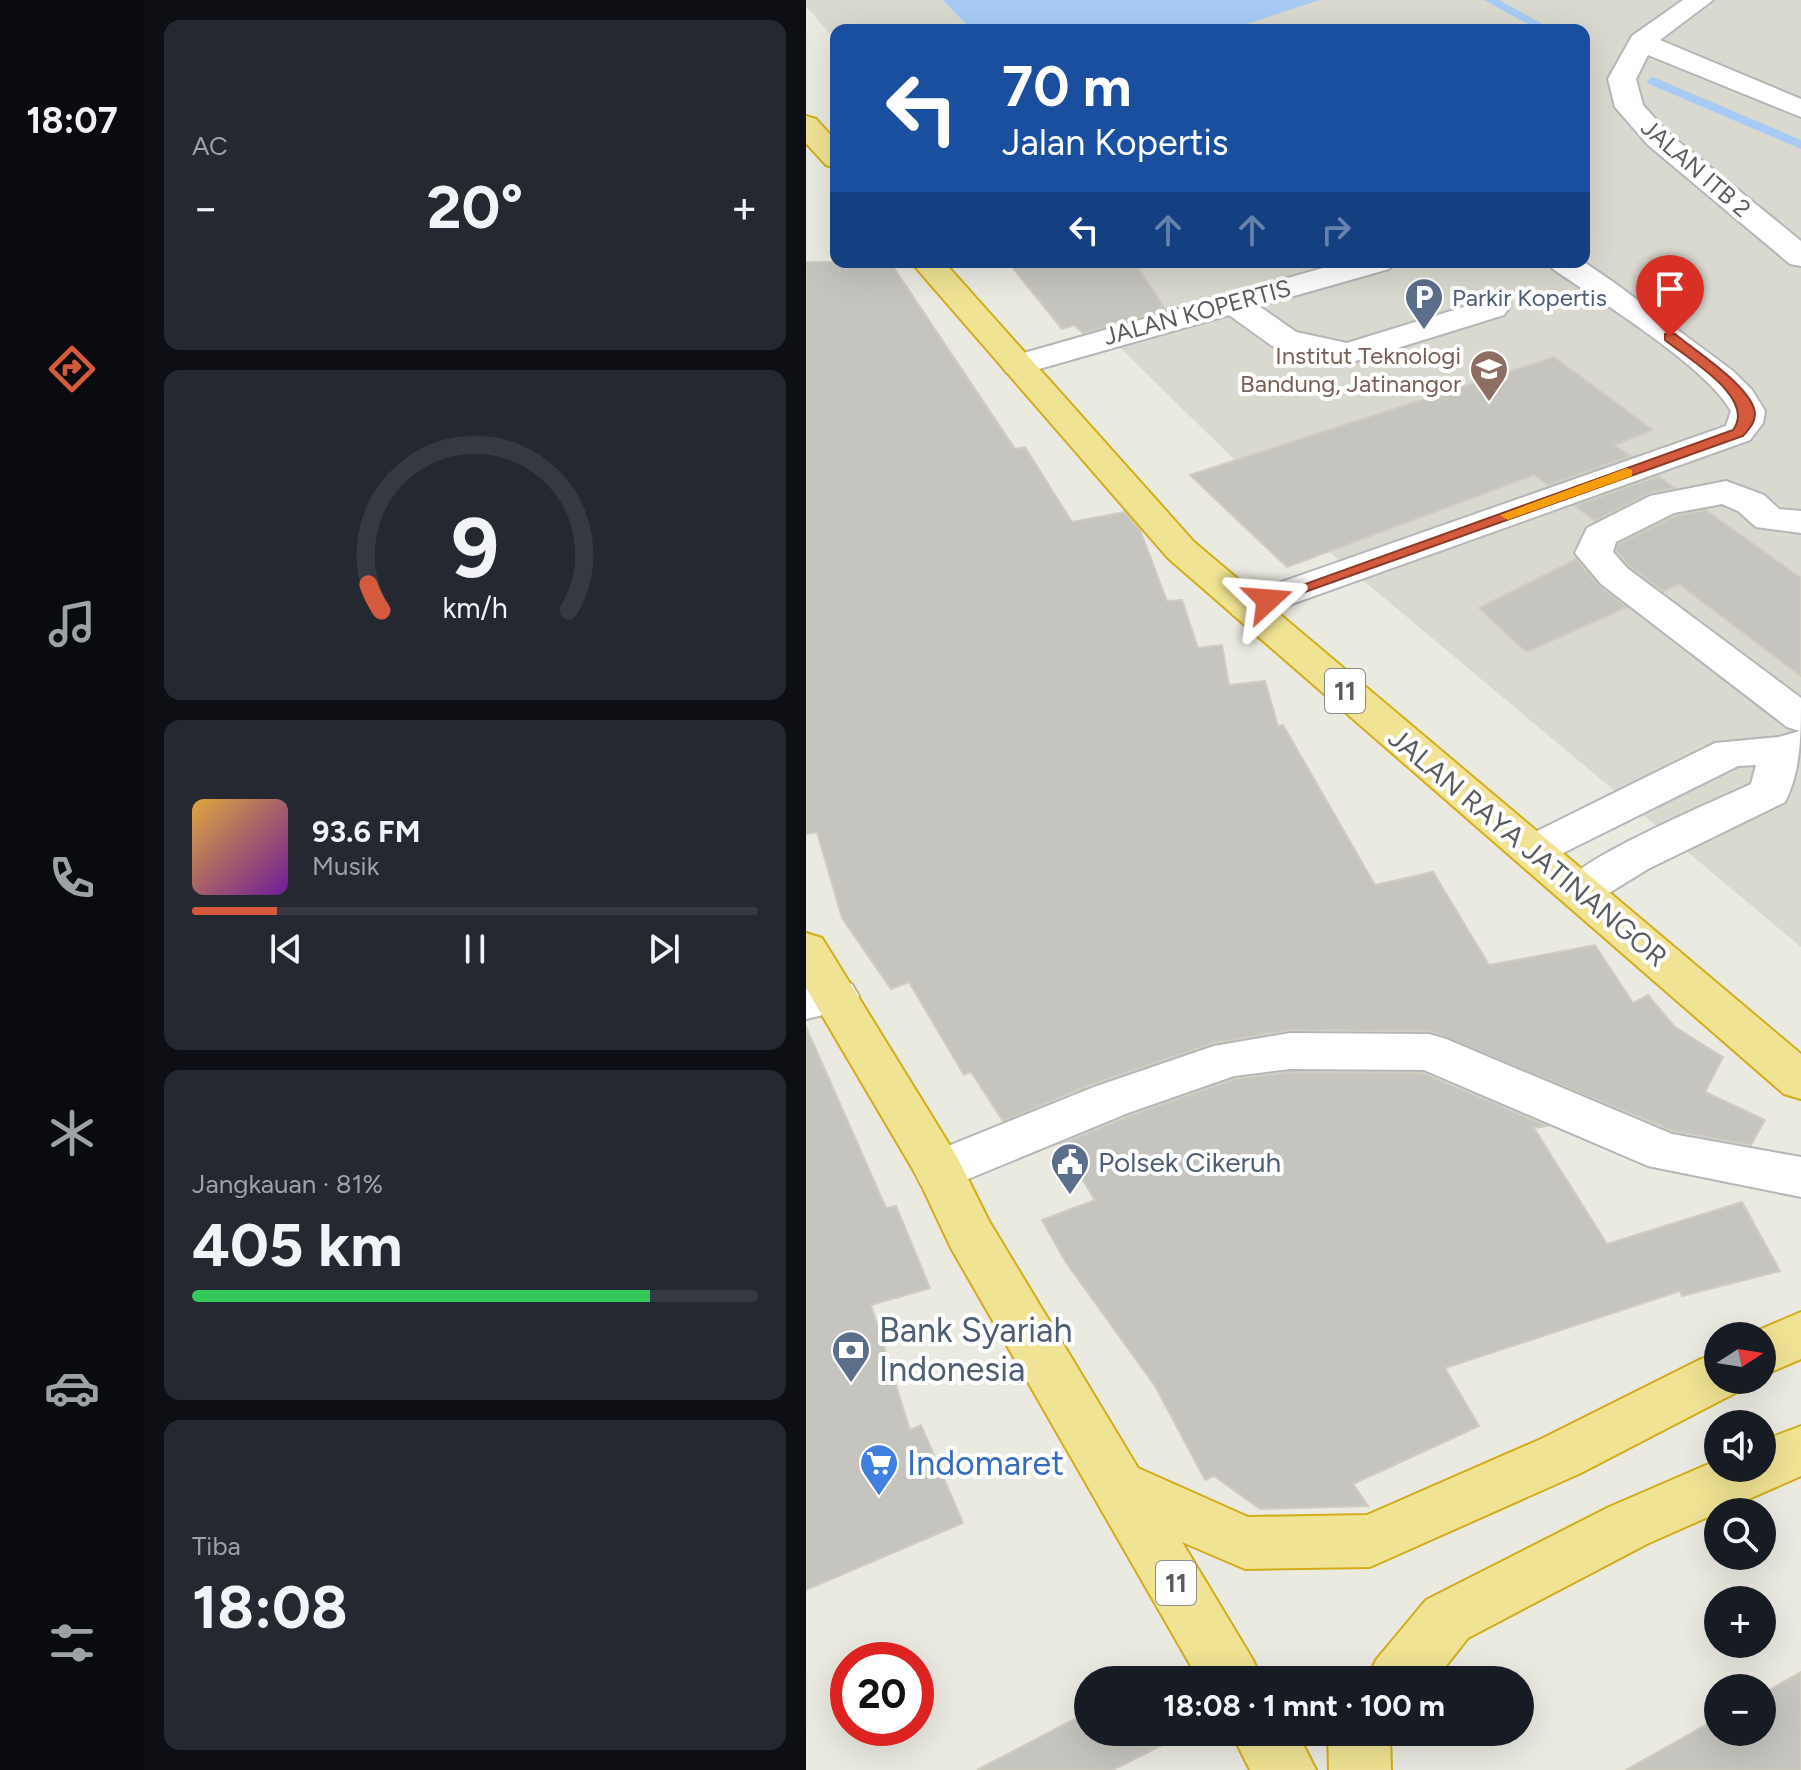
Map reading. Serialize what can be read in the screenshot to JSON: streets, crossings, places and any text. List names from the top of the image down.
{
  "streets": {
    "highway": ["11", "JALAN RAYA JATINANGOR"],
    "street": ["JALAN ITB 2", "JALAN KOPERTIS"]
  },
  "crossings": [
    ["JALAN KOPERTIS", "JALAN RAYA JATINANGOR"]
  ],
  "places": {
    "parking": ["Parkir Kopertis"],
    "school or university": ["Institut Teknologi Bandung, Jatinangor"],
    "public building": ["Polsek Cikeruh"],
    "bank": ["Bank Syariah Indonesia"],
    "supermarket": ["Indomaret"]
  },
  "north": "right",
  "page": {
    "tabs": "18:07",
    "tile": [
      "AC",
      ["Jangkauan · 81%", "405 km"],
      ["Tiba", "18:08"]
    ],
    "turn": ["70 m", "Jalan Kopertis"],
    "heat": ["−", "20°", "+"],
    "song": ["93.6 FM", "Musik"],
    "map_buttons": ["+", "−"],
    "limit": "20",
    "trip": "18:08 · 1 mnt · 100 m",
    "gauge": ["9", "km/h"]
  }
}
